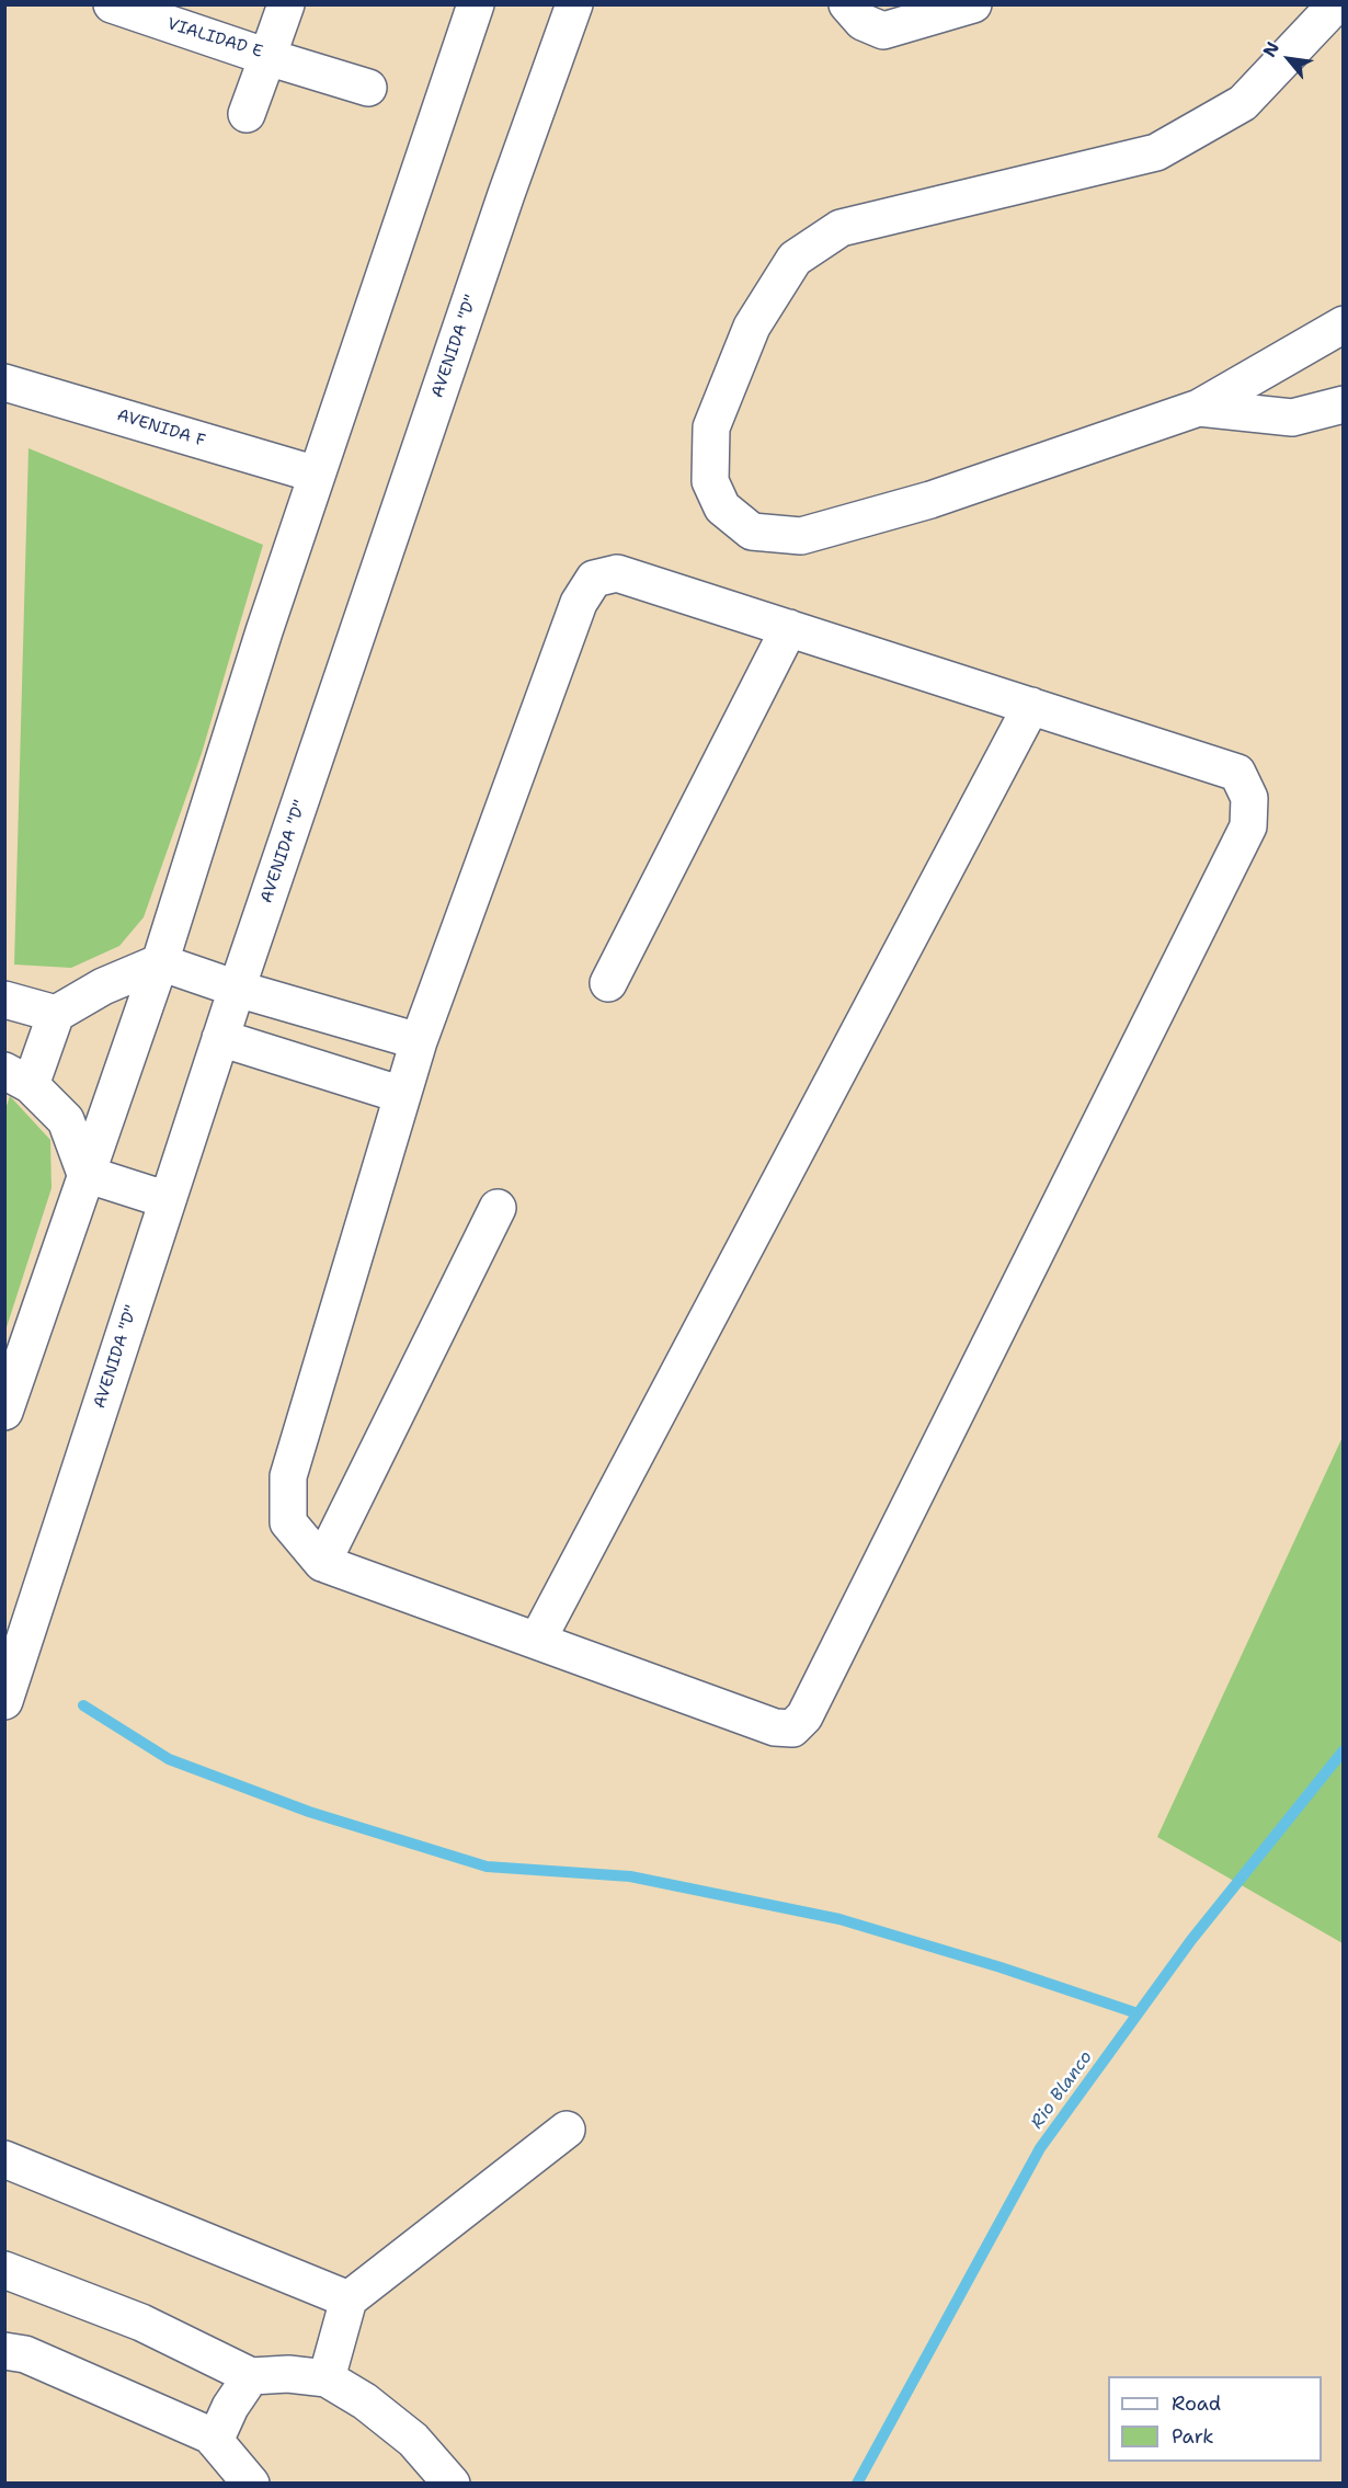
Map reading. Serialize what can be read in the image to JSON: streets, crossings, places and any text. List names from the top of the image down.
{
  "streets": {
    "street": ["VIALIDAD E", "AVENIDA \"D\"", "AVENIDA F"]
  },
  "water": ["Rio Blanco"],
  "legend": ["Road", "Park"],
  "north": "top left"
}
